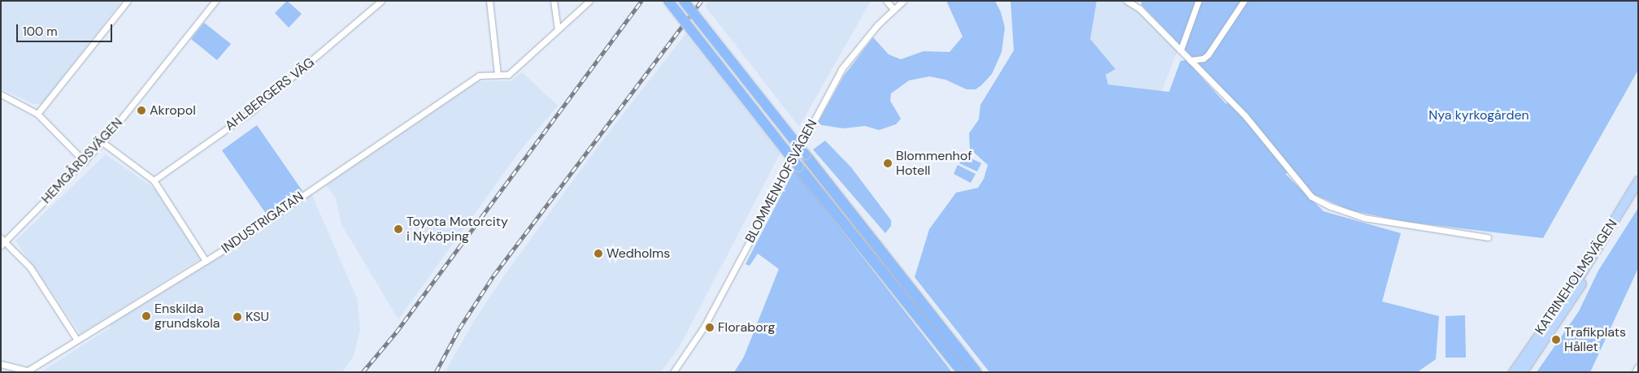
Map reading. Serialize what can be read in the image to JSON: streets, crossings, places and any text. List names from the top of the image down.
{
  "streets": {
    "main road": ["KATRINEHOLMSVÄGEN"],
    "street": [
      "AHLBERGERS VÄG",
      "HEMGÅRDSVÄGEN",
      "BLOMMENHOFSVÄGEN",
      "INDUSTRIGATAN"
    ]
  },
  "parks": ["Nya kyrkogården"],
  "places": [
    "Akropol",
    "Blommenhof Hotell",
    "Toyota Motorcity i Nyköping",
    "Wedholms",
    "Enskilda grundskola",
    "KSU",
    "Floraborg",
    "Trafikplats Hållet"
  ],
  "scale_bar": "100 m"
}
